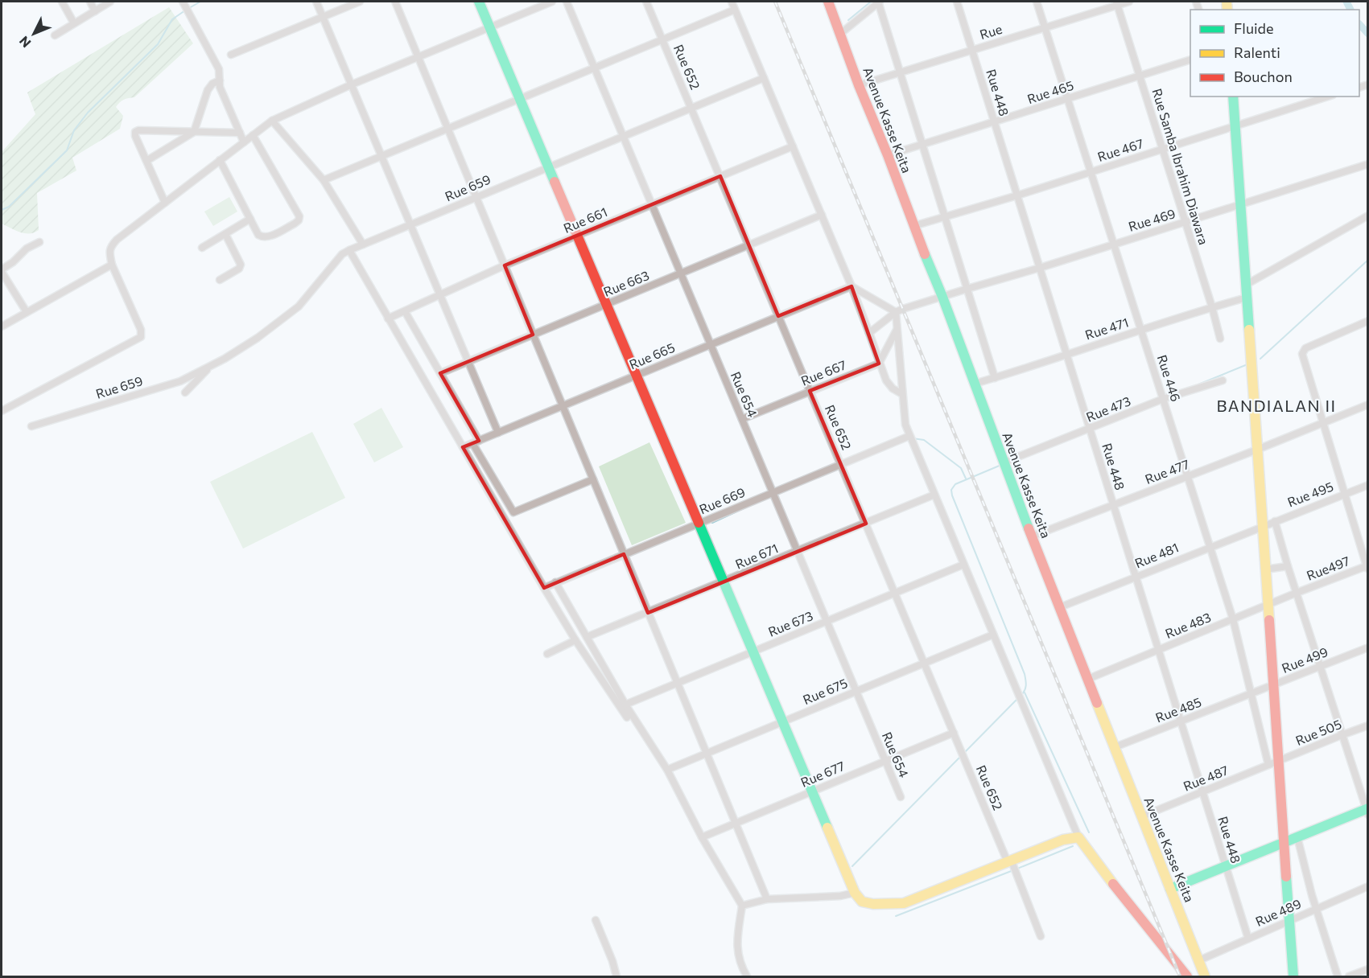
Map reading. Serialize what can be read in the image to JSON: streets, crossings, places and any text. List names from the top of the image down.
{
  "streets": {
    "street": [
      "Rue",
      "Rue 652",
      "Rue 465",
      "Rue 448",
      "Avenue Kasse Keita",
      "Rue 467",
      "Rue Samba Ibrahim Diawara",
      "Rue 659",
      "Rue 661",
      "Rue 469",
      "Rue 663",
      "Rue 471",
      "Rue 665",
      "Rue 667",
      "Rue 446",
      "Rue 654",
      "Rue 473",
      "Rue 477",
      "Rue 495",
      "Rue 669",
      "Rue 481",
      "Rue 671",
      "Rue497",
      "Rue 673",
      "Rue 483",
      "Rue 499",
      "Rue 675",
      "Rue 485",
      "Rue 505",
      "Rue 677",
      "Rue 487",
      "Rue 489"
    ]
  },
  "crossings": [
    ["Rue", "Rue 448"],
    ["Rue", "Avenue Kasse Keita"],
    ["Rue", "Rue Samba Ibrahim Diawara"],
    ["Rue", "Rue 446"],
    ["Rue 652", "Rue 659"],
    ["Rue 652", "Rue 661"],
    ["Rue 652", "Rue 663"],
    ["Rue 652", "Rue 665"],
    ["Rue 652", "Rue 667"],
    ["Rue 652", "Rue 669"],
    ["Rue 652", "Rue 671"],
    ["Rue 652", "Rue 673"],
    ["Rue 652", "Rue 675"],
    ["Rue 652", "Rue 677"],
    ["Rue 465", "Rue 448"],
    ["Rue 465", "Avenue Kasse Keita"],
    ["Rue 465", "Rue Samba Ibrahim Diawara"],
    ["Rue 465", "Rue 446"],
    ["Rue 448", "Rue 467"],
    ["Rue 448", "Rue 469"],
    ["Rue 448", "Rue 471"],
    ["Rue 448", "Rue 473"],
    ["Rue 448", "Rue 477"],
    ["Rue 448", "Rue 481"],
    ["Rue 448", "Rue 483"],
    ["Rue 448", "Rue 485"],
    ["Rue 448", "Rue 487"],
    ["Rue 448", "Rue 489"],
    ["Avenue Kasse Keita", "Rue 467"],
    ["Avenue Kasse Keita", "Rue 469"],
    ["Avenue Kasse Keita", "Rue 471"],
    ["Avenue Kasse Keita", "Rue 473"],
    ["Avenue Kasse Keita", "Rue 477"],
    ["Avenue Kasse Keita", "Rue 481"],
    ["Avenue Kasse Keita", "Rue 483"],
    ["Avenue Kasse Keita", "Rue 485"],
    ["Avenue Kasse Keita", "Rue 487"],
    ["Avenue Kasse Keita", "Rue 489"],
    ["Rue 467", "Rue Samba Ibrahim Diawara"],
    ["Rue 467", "Rue 446"],
    ["Rue Samba Ibrahim Diawara", "Rue 469"],
    ["Rue Samba Ibrahim Diawara", "Rue 471"],
    ["Rue 659", "Rue 654"],
    ["Rue 661", "Rue 654"],
    ["Rue 469", "Rue 446"],
    ["Rue 663", "Rue 654"],
    ["Rue 471", "Rue 446"],
    ["Rue 665", "Rue 654"],
    ["Rue 667", "Rue 654"],
    ["Rue 446", "Rue 473"],
    ["Rue 446", "Rue 477"],
    ["Rue 446", "Rue 481"],
    ["Rue 446", "Rue 483"],
    ["Rue 446", "Rue 499"],
    ["Rue 446", "Rue 485"],
    ["Rue 446", "Rue 487"],
    ["Rue 654", "Rue 669"],
    ["Rue 654", "Rue 671"],
    ["Rue 654", "Rue 673"],
    ["Rue 654", "Rue 675"],
    ["Rue 654", "Rue 677"],
    ["Rue 495", "Rue 481"],
    ["Rue497", "Rue 483"],
    ["Rue 499", "Rue 485"],
    ["Rue 505", "Rue 487"]
  ],
  "districts": ["BANDIALAN II"],
  "legend": ["Fluide", "Ralenti", "Bouchon"],
  "north": "bottom left"
}
